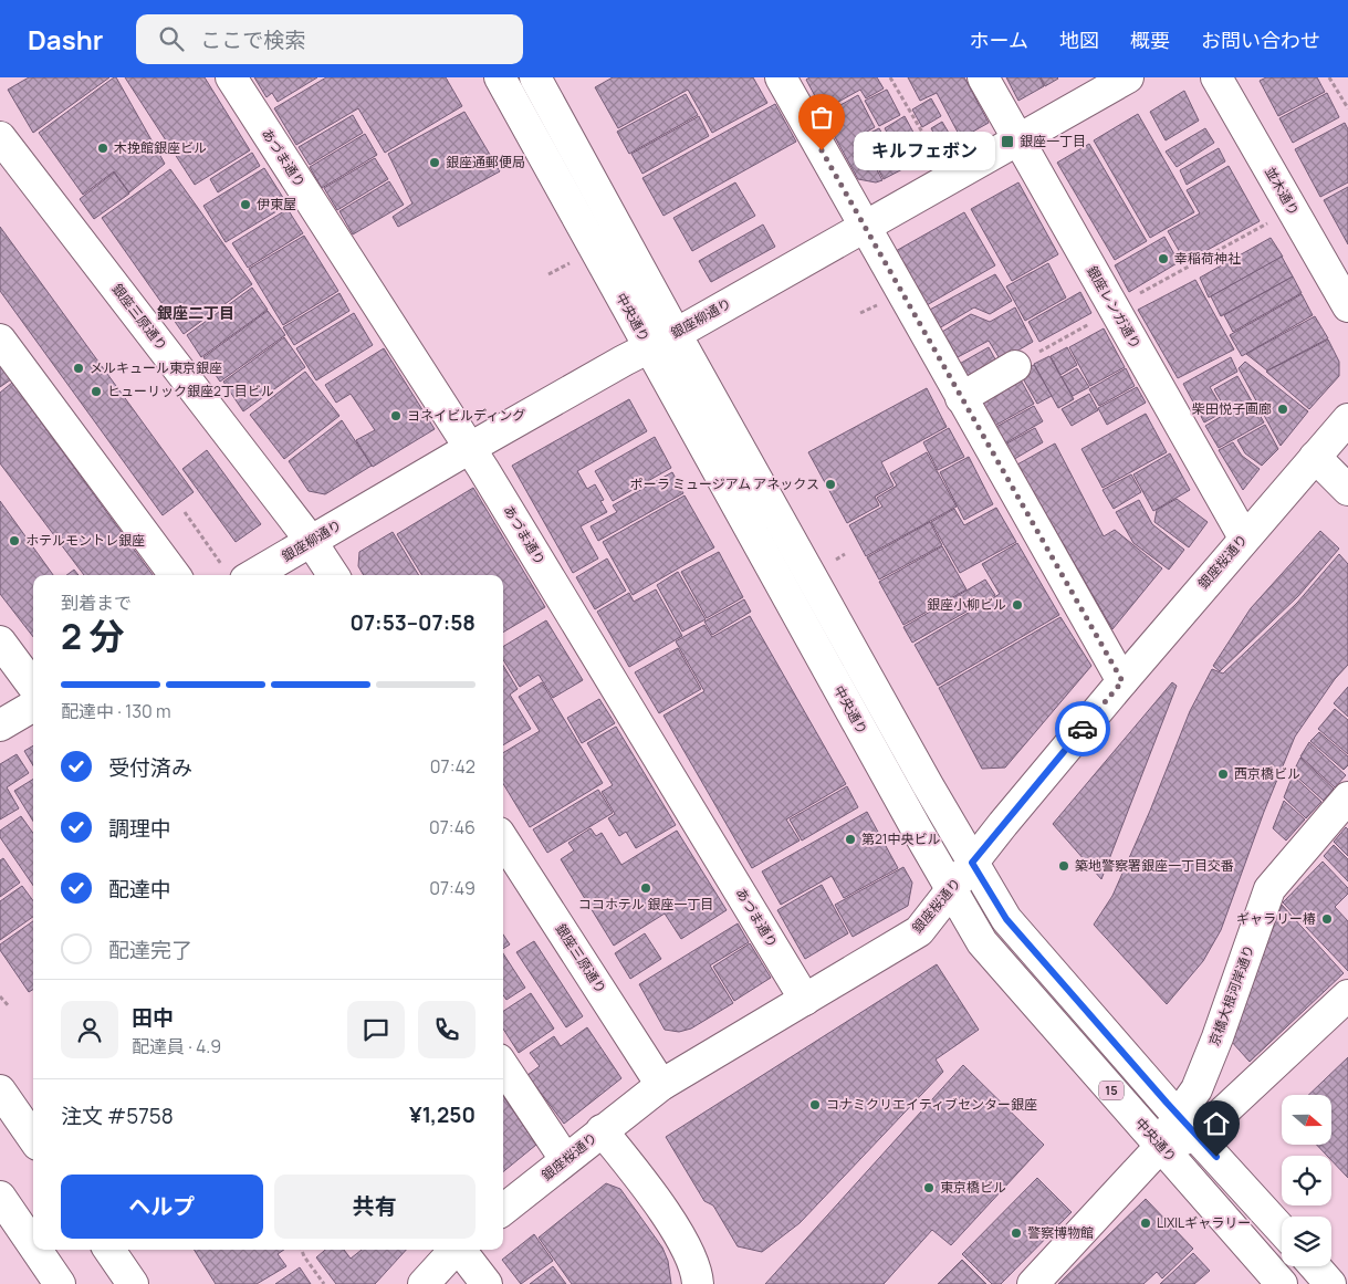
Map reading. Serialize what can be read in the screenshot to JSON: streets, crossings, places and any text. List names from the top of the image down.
{
  "streets": {
    "main road": [
      "あづま通り",
      "並木通り",
      "銀座レンガ通り",
      "銀座三原通り",
      "中央通り",
      "銀座柳通り",
      "銀座桜通り",
      "京橋大根河岸通り",
      "15"
    ]
  },
  "crossings": [
    ["あづま通り", "銀座柳通り"],
    ["あづま通り", "銀座桜通り"],
    ["銀座レンガ通り", "銀座柳通り"],
    ["銀座レンガ通り", "銀座桜通り"],
    ["銀座三原通り", "銀座柳通り"],
    ["銀座三原通り", "銀座桜通り"],
    ["中央通り", "銀座柳通り"],
    ["中央通り", "銀座桜通り"],
    ["中央通り", "京橋大根河岸通り"],
    ["銀座柳通り", "15"],
    ["銀座桜通り", "15"],
    ["京橋大根河岸通り", "15"]
  ],
  "districts": ["銀座二丁目"],
  "places": {
    "transit": ["銀座一丁目"],
    "other": [
      "木挽館銀座ビル",
      "キルフェボン",
      "銀座通郵便局",
      "伊東屋",
      "幸稲荷神社",
      "メルキュール東京銀座",
      "ヒューリック銀座2丁目ビル",
      "柴田悦子画廊",
      "ヨネイビルディング",
      "ポーラ ミュージアム アネックス",
      "ホテルモントレ銀座",
      "銀座小柳ビル",
      "西京橋ビル",
      "第21中央ビル",
      "築地警察署銀座一丁目交番",
      "ココホテル 銀座一丁目",
      "ギャラリー椿",
      "コナミクリエイティブセンター銀座",
      "東京橋ビル",
      "LIXILギャラリー",
      "警察博物館"
    ]
  },
  "north": "right",
  "page": {
    "header": "Dashr",
    "search": "ここで検索",
    "nav": [
      "ホーム",
      "地図",
      "概要",
      "お問い合わせ"
    ],
    "bubble": "キルフェボン",
    "heading": ["2 分", "到着まで", "07:53–07:58"],
    "panel": [
      "田中",
      "配達員 · 4.9",
      "注文 #5758",
      "¥1,250"
    ],
    "bar": "配達中 · 130 m",
    "list": [
      ["受付済み", "07:42"],
      ["調理中", "07:46"],
      ["配達中", "07:49"],
      "配達完了"
    ],
    "buttons": ["ヘルプ", "共有"]
  }
}
